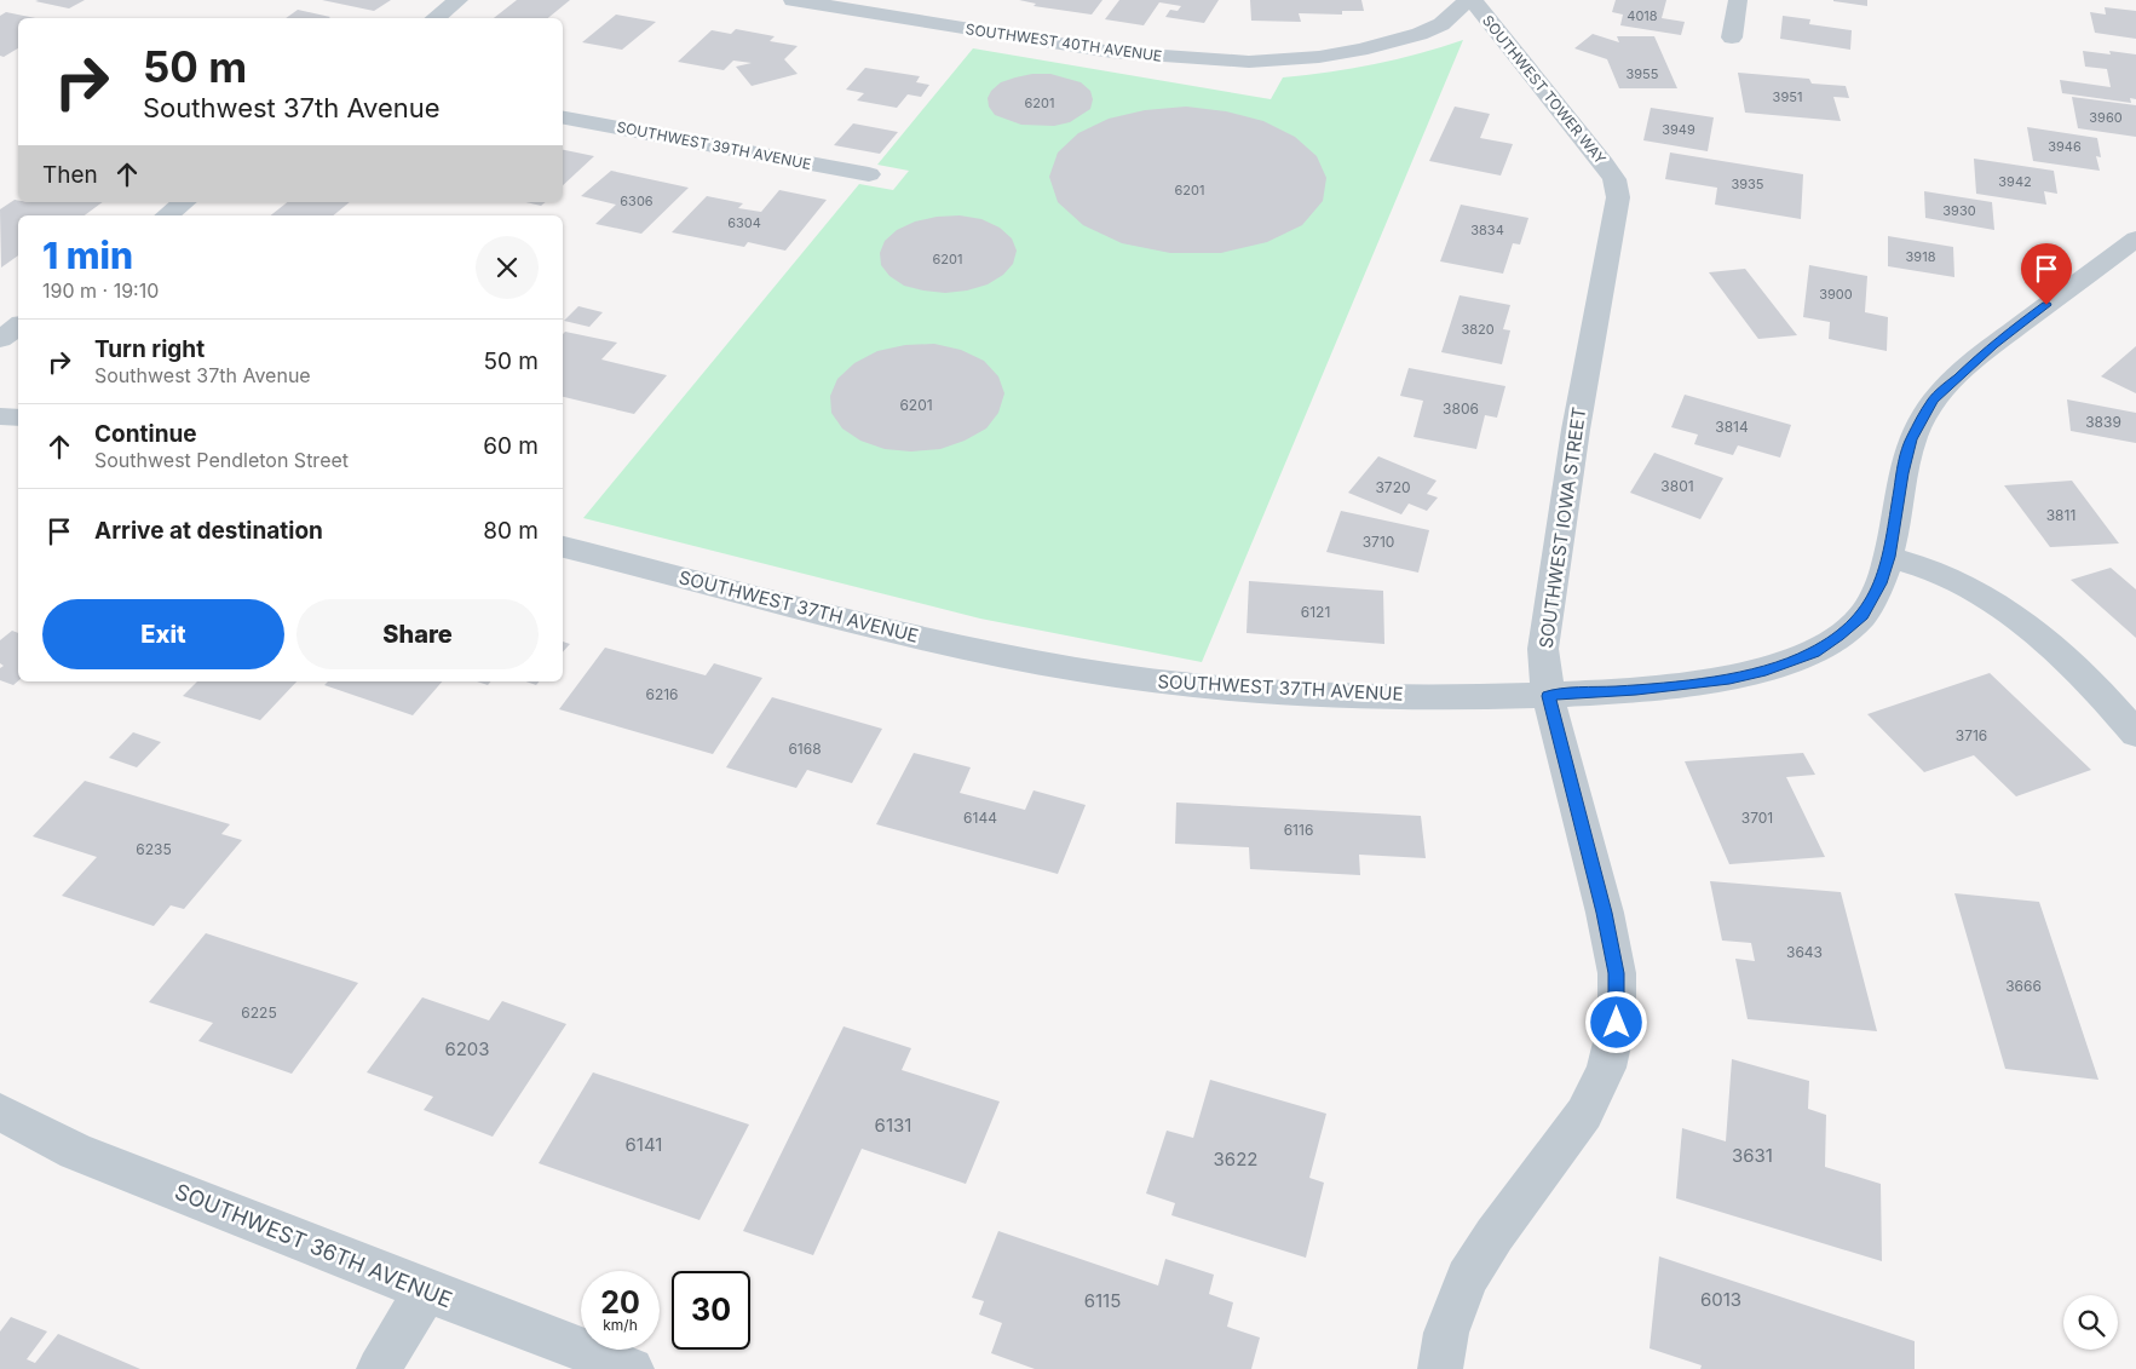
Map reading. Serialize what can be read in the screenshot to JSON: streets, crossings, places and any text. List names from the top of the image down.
{
  "streets": {
    "street": [
      "SOUTHWEST 40TH AVENUE",
      "SOUTHWEST TOWER WAY",
      "SOUTHWEST 39TH AVENUE",
      "SOUTHWEST IOWA STREET",
      "SOUTHWEST 37TH AVENUE",
      "SOUTHWEST 36TH AVENUE"
    ]
  },
  "crossings": [
    ["SOUTHWEST 40TH AVENUE", "SOUTHWEST TOWER WAY"],
    ["SOUTHWEST TOWER WAY", "SOUTHWEST IOWA STREET"],
    ["SOUTHWEST IOWA STREET", "SOUTHWEST 37TH AVENUE"]
  ],
  "house_numbers": [
    "4018",
    "3955",
    "3951",
    "6201",
    "3960",
    "3949",
    "3946",
    "3942",
    "3935",
    "6201",
    "6306",
    "3930",
    "6304",
    "3834",
    "3918",
    "6201",
    "3900",
    "3820",
    "6201",
    "3806",
    "3839",
    "3814",
    "3801",
    "3720",
    "3811",
    "3710",
    "6121",
    "6216",
    "3716",
    "6168",
    "6144",
    "3701",
    "6116",
    "6235",
    "3643",
    "3666",
    "6225",
    "6203",
    "6131",
    "6141",
    "3631",
    "3622",
    "6013",
    "6115"
  ],
  "page": {
    "turn": ["50 m", "Southwest 37th Avenue"],
    "then": "Then",
    "heading": ["1 min", "190 m · 19:10"],
    "list": [
      {
        "name": "Turn right",
        "note": "Southwest 37th Avenue",
        "value": "50 m"
      },
      {
        "name": "Continue",
        "note": "Southwest Pendleton Street",
        "value": "60 m"
      },
      {
        "name": "Arrive at destination",
        "value": "80 m"
      }
    ],
    "buttons": ["Exit", "Share"],
    "speed": "20 km/h",
    "limit": "30"
  }
}
